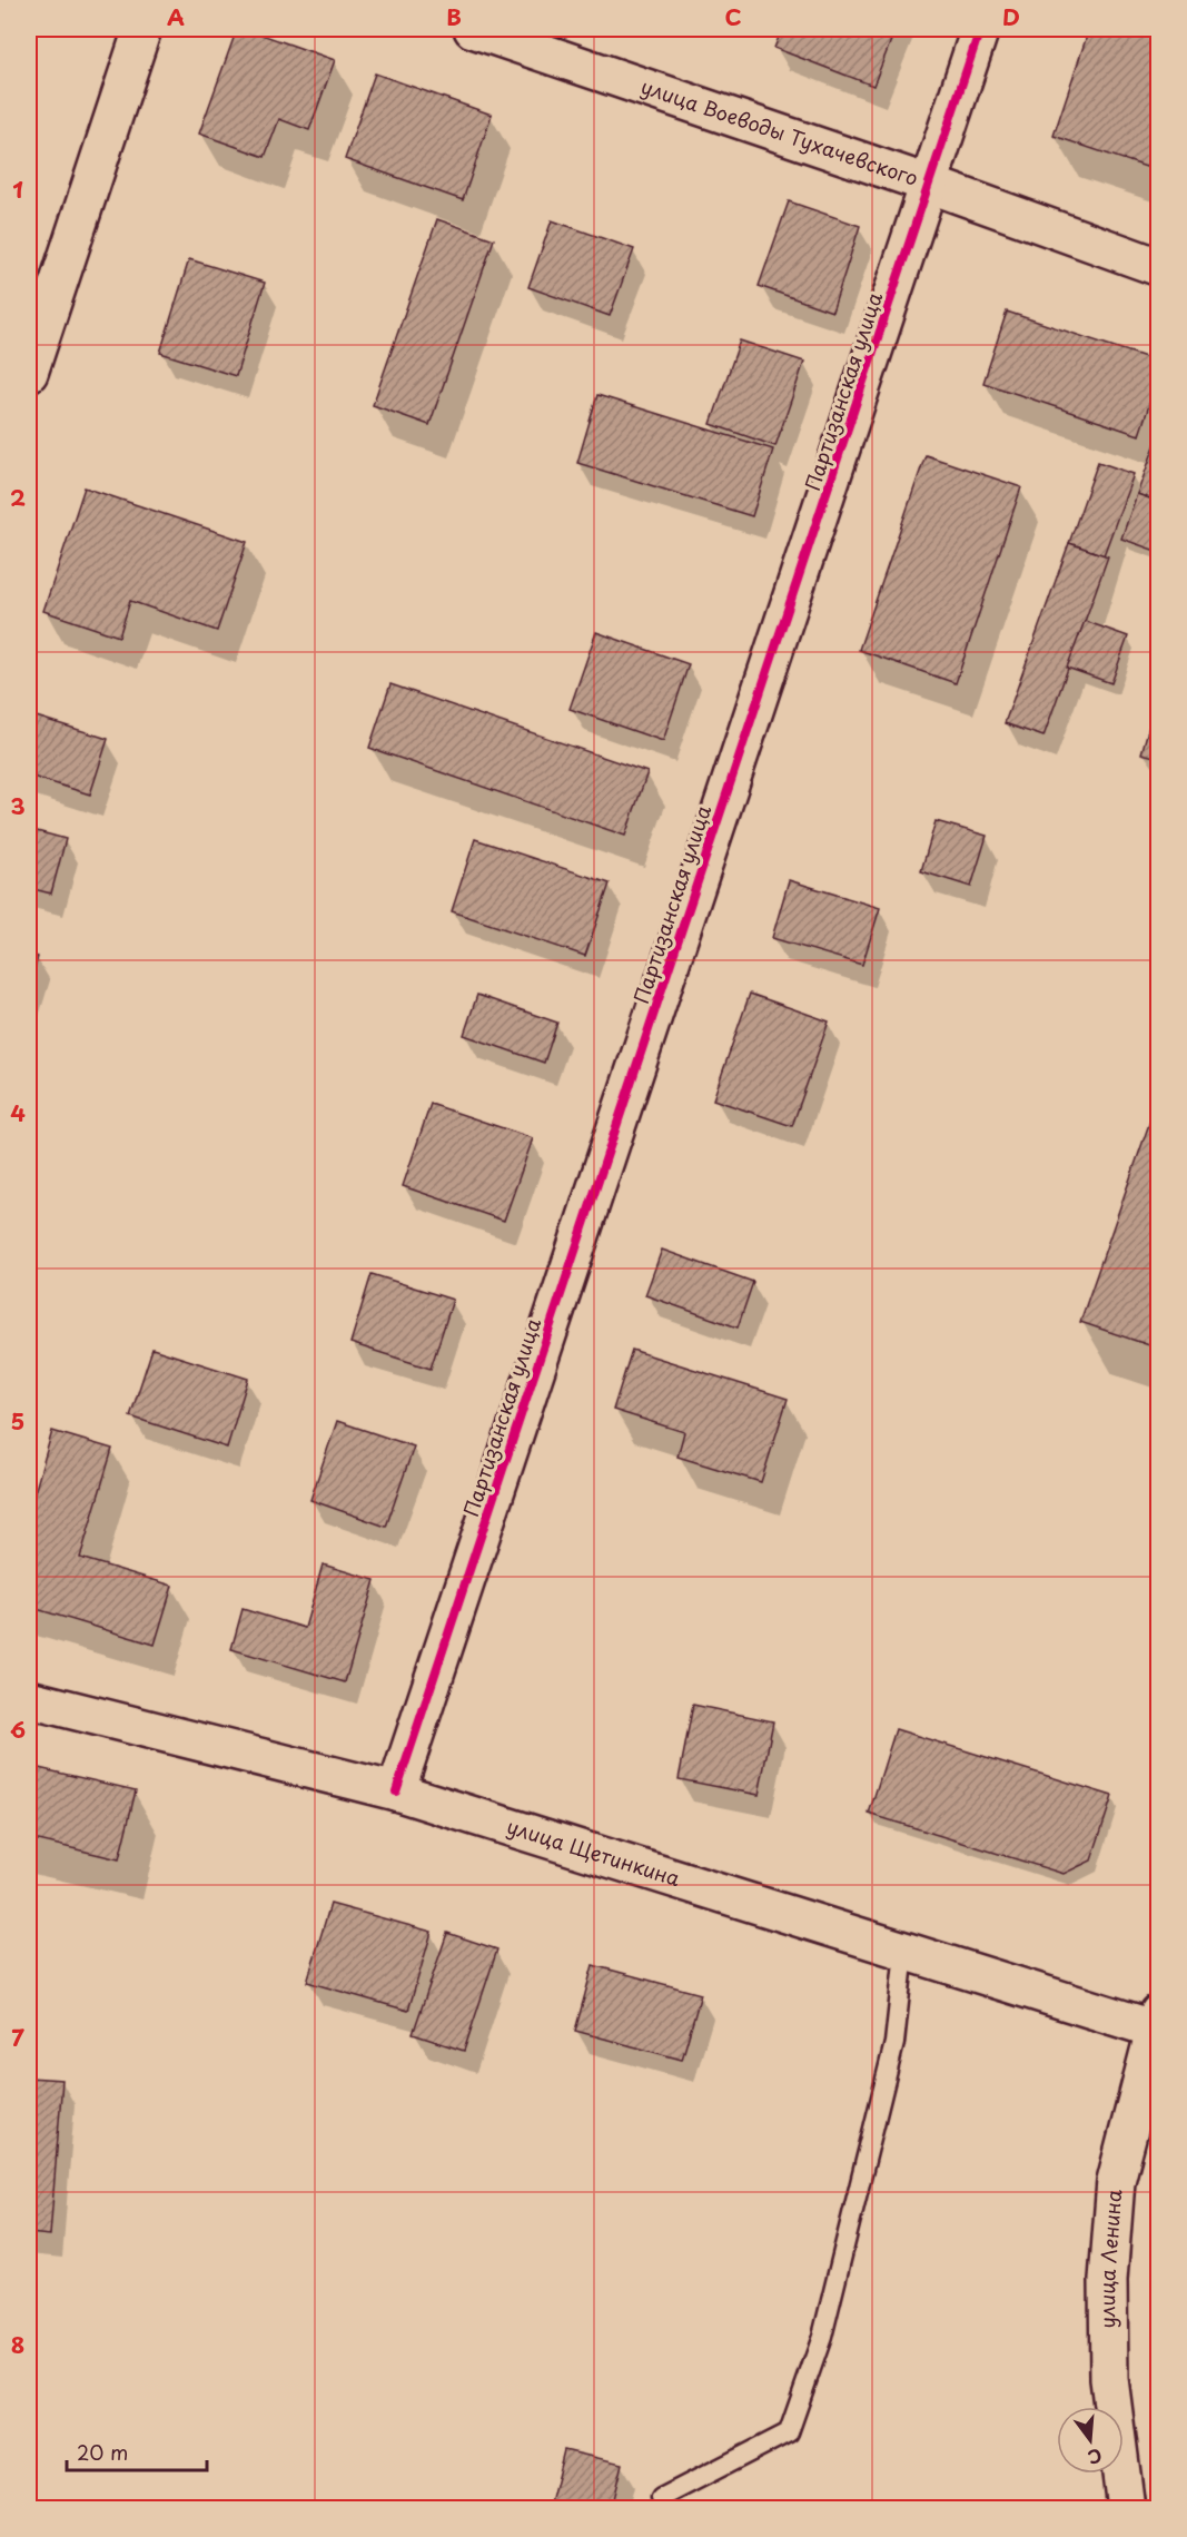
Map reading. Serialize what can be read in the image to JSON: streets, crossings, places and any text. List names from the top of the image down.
{
  "streets": {
    "street": [
      "улица Воеводы Тухачевского",
      "Партизанская улица",
      "улица Щетинкина",
      "улица Ленина"
    ]
  },
  "crossings": [
    ["улица Воеводы Тухачевского", "Партизанская улица"],
    ["Партизанская улица", "улица Щетинкина"],
    ["улица Щетинкина", "улица Ленина"]
  ],
  "scale_bar": "20 m",
  "north": "bottom",
  "grid": {
    "columns": [
      "A",
      "B",
      "C",
      "D"
    ],
    "rows": [
      "1",
      "2",
      "3",
      "4",
      "5",
      "6",
      "7",
      "8"
    ]
  }
}
